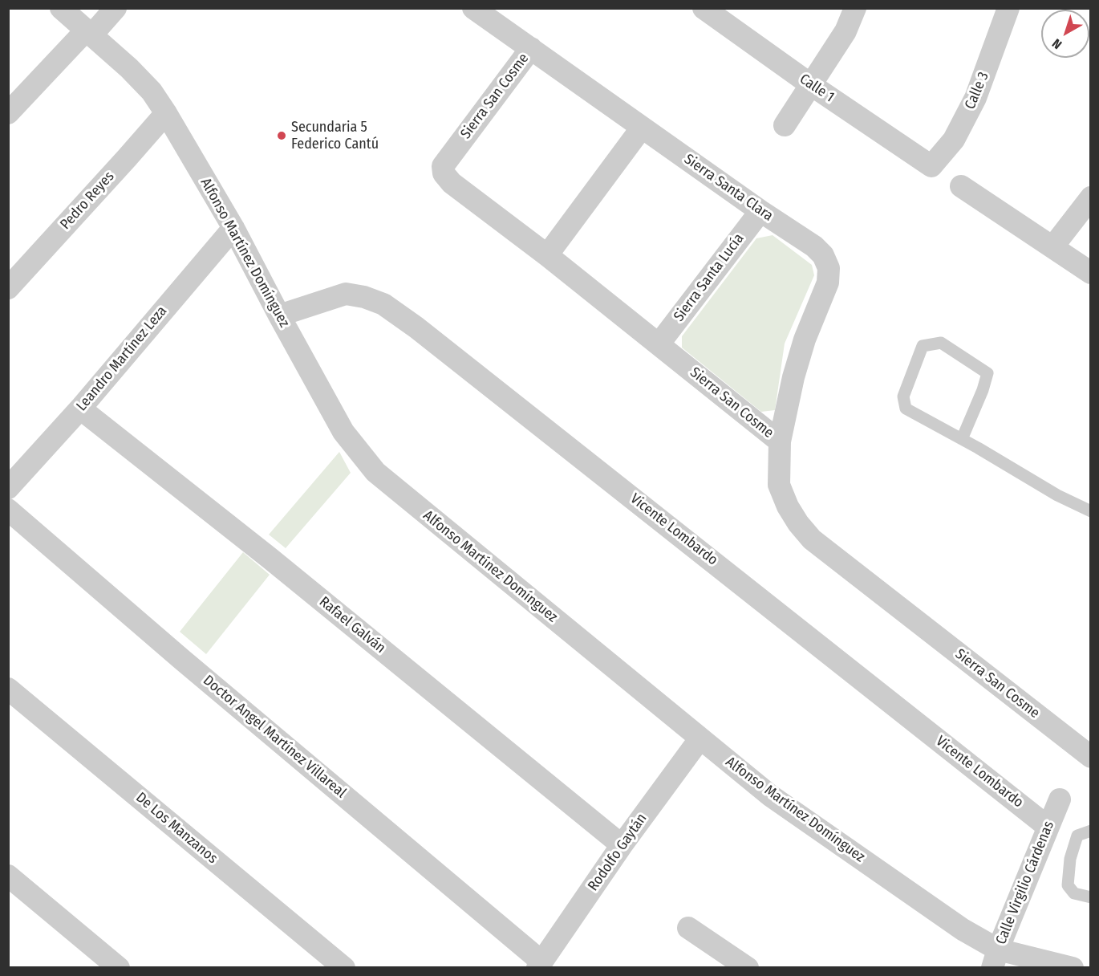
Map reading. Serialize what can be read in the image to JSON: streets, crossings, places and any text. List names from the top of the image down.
{
  "streets": {
    "street": [
      "Calle 1",
      "Calle 3",
      "Sierra San Cosme",
      "Sierra Santa Clara",
      "Pedro Reyes",
      "Alfonso Martínez Domínguez",
      "Sierra Santa Lucía",
      "Leandro Martínez Leza",
      "Vicente Lombardo",
      "Rafael Galván",
      "Doctor Angel Martínez Villareal",
      "De Los Manzanos",
      "Rodolfo Gaytán",
      "Calle Virgilio Cárdenas"
    ]
  },
  "crossings": [
    ["Calle 1", "Calle 3"],
    ["Sierra San Cosme", "Sierra Santa Clara"],
    ["Sierra San Cosme", "Sierra Santa Lucía"],
    ["Sierra Santa Clara", "Sierra Santa Lucía"],
    ["Pedro Reyes", "Alfonso Martínez Domínguez"],
    ["Alfonso Martínez Domínguez", "Leandro Martínez Leza"],
    ["Alfonso Martínez Domínguez", "Vicente Lombardo"],
    ["Alfonso Martínez Domínguez", "Rodolfo Gaytán"],
    ["Alfonso Martínez Domínguez", "Calle Virgilio Cárdenas"],
    ["Leandro Martínez Leza", "Rafael Galván"],
    ["Vicente Lombardo", "Calle Virgilio Cárdenas"],
    ["Rafael Galván", "Rodolfo Gaytán"],
    ["Doctor Angel Martínez Villareal", "Rodolfo Gaytán"]
  ],
  "places": ["Secundaria 5 Federico Cantú"],
  "north": "bottom left"
}
